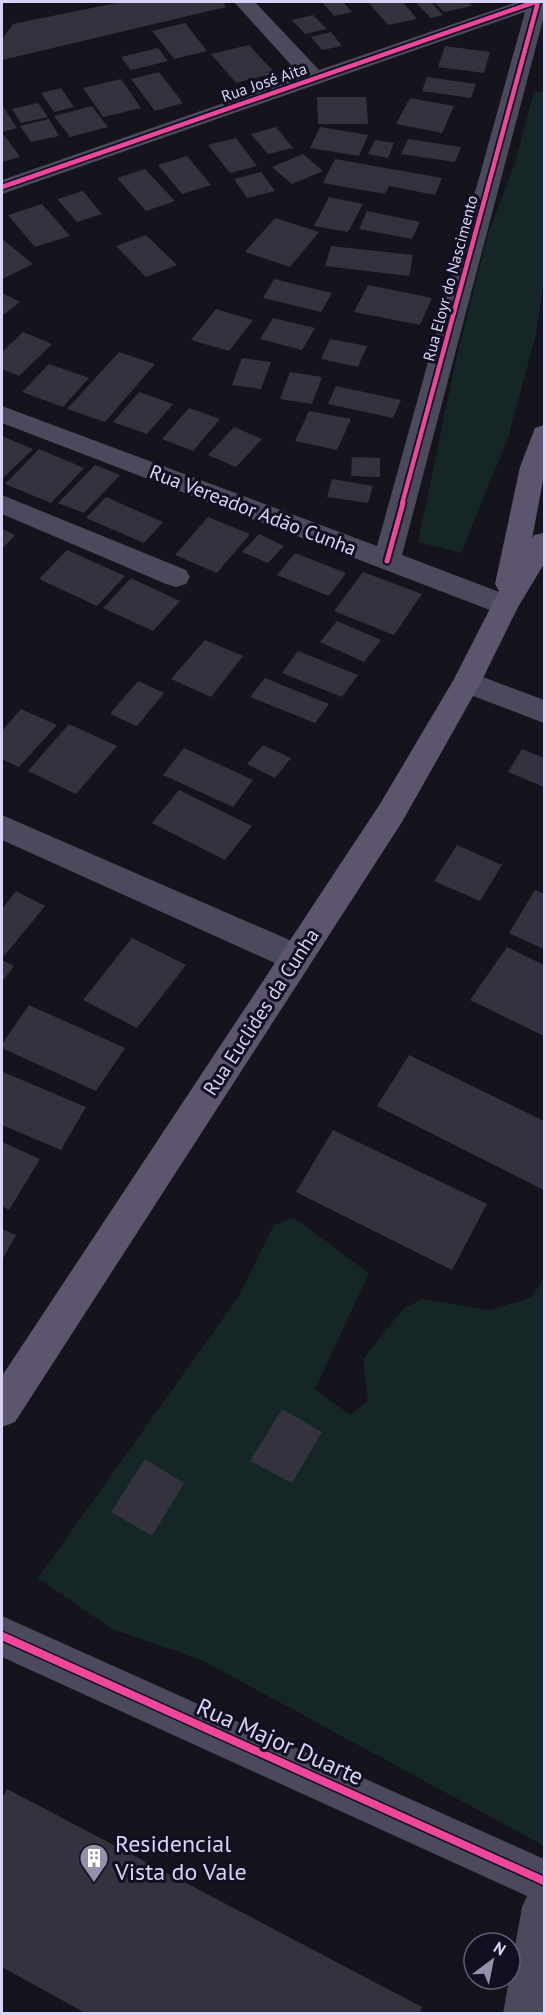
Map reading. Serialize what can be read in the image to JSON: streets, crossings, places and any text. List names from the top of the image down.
{
  "streets": {
    "main road": ["Rua Euclides da Cunha"],
    "street": [
      "Rua José Aita",
      "Rua Eloyr do Nascimento",
      "Rua Vereador Adão Cunha",
      "Rua Major Duarte"
    ]
  },
  "crossings": [
    ["Rua José Aita", "Rua Eloyr do Nascimento"],
    ["Rua Eloyr do Nascimento", "Rua Vereador Adão Cunha"],
    ["Rua Vereador Adão Cunha", "Rua Euclides da Cunha"]
  ],
  "places": {
    "building": ["Residencial Vista do Vale"]
  },
  "north": "top right"
}
